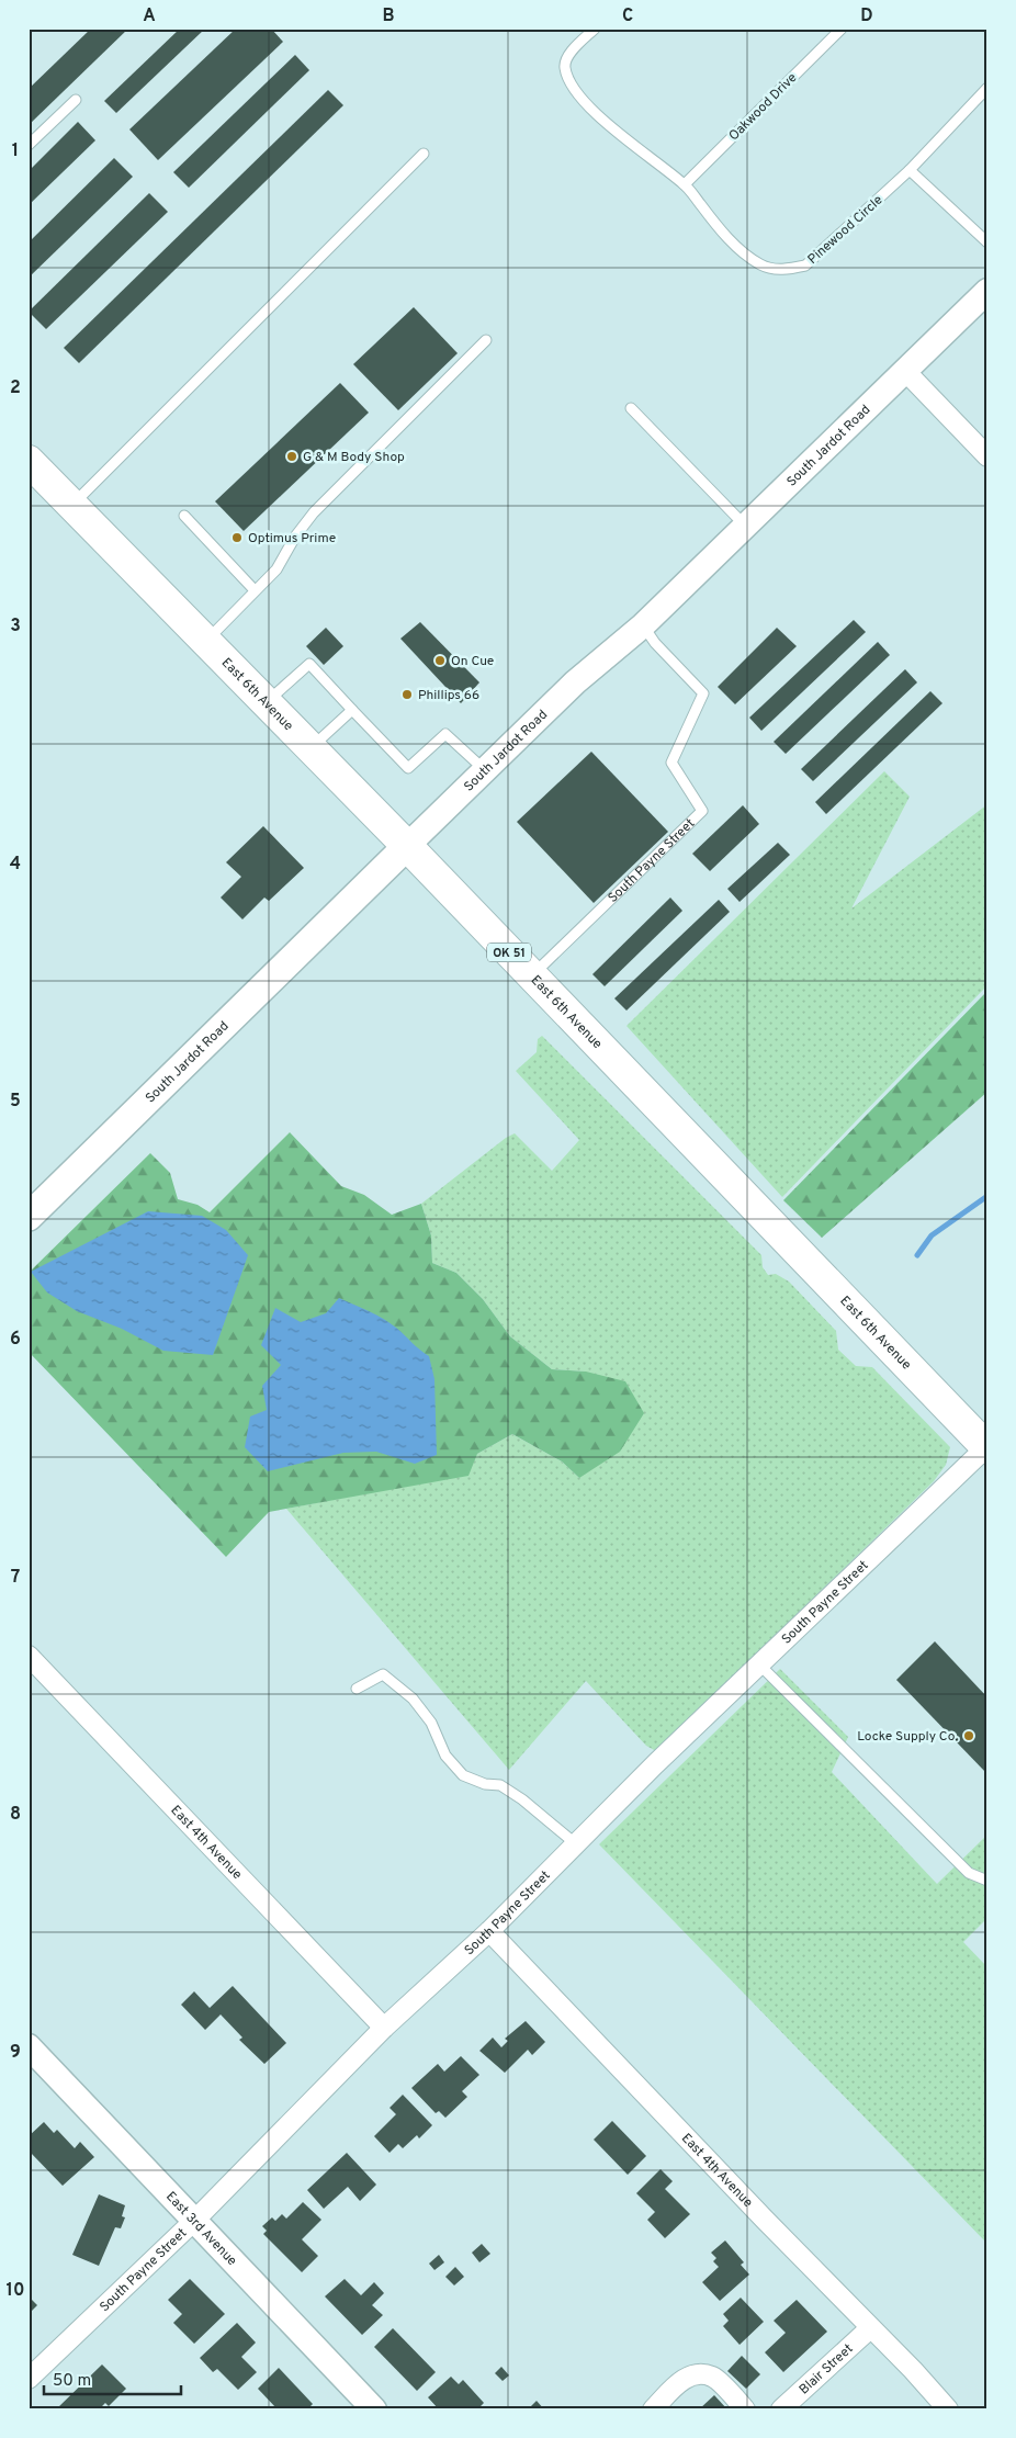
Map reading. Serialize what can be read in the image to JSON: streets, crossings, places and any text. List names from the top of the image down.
{
  "streets": {
    "main road": ["South Jardot Road", "East 6th Avenue", "OK 51"],
    "street": [
      "South Payne Street",
      "East 4th Avenue",
      "East 3rd Avenue",
      "Blair Street"
    ],
    "lane": ["Oakwood Drive", "Pinewood Circle"]
  },
  "crossings": [
    ["Oakwood Drive", "Pinewood Circle"],
    ["South Jardot Road", "East 6th Avenue"],
    ["South Jardot Road", "South Payne Street"],
    ["East 6th Avenue", "South Payne Street"],
    ["South Payne Street", "East 4th Avenue"],
    ["South Payne Street", "East 3rd Avenue"],
    ["East 4th Avenue", "Blair Street"]
  ],
  "places": [
    "G & M Body Shop",
    "Optimus Prime",
    "On Cue",
    "Phillips 66",
    "Locke Supply Co."
  ],
  "scale_bar": "50 m",
  "grid": {
    "columns": [
      "A",
      "B",
      "C",
      "D"
    ],
    "rows": [
      "1",
      "2",
      "3",
      "4",
      "5",
      "6",
      "7",
      "8",
      "9",
      "10"
    ]
  }
}
